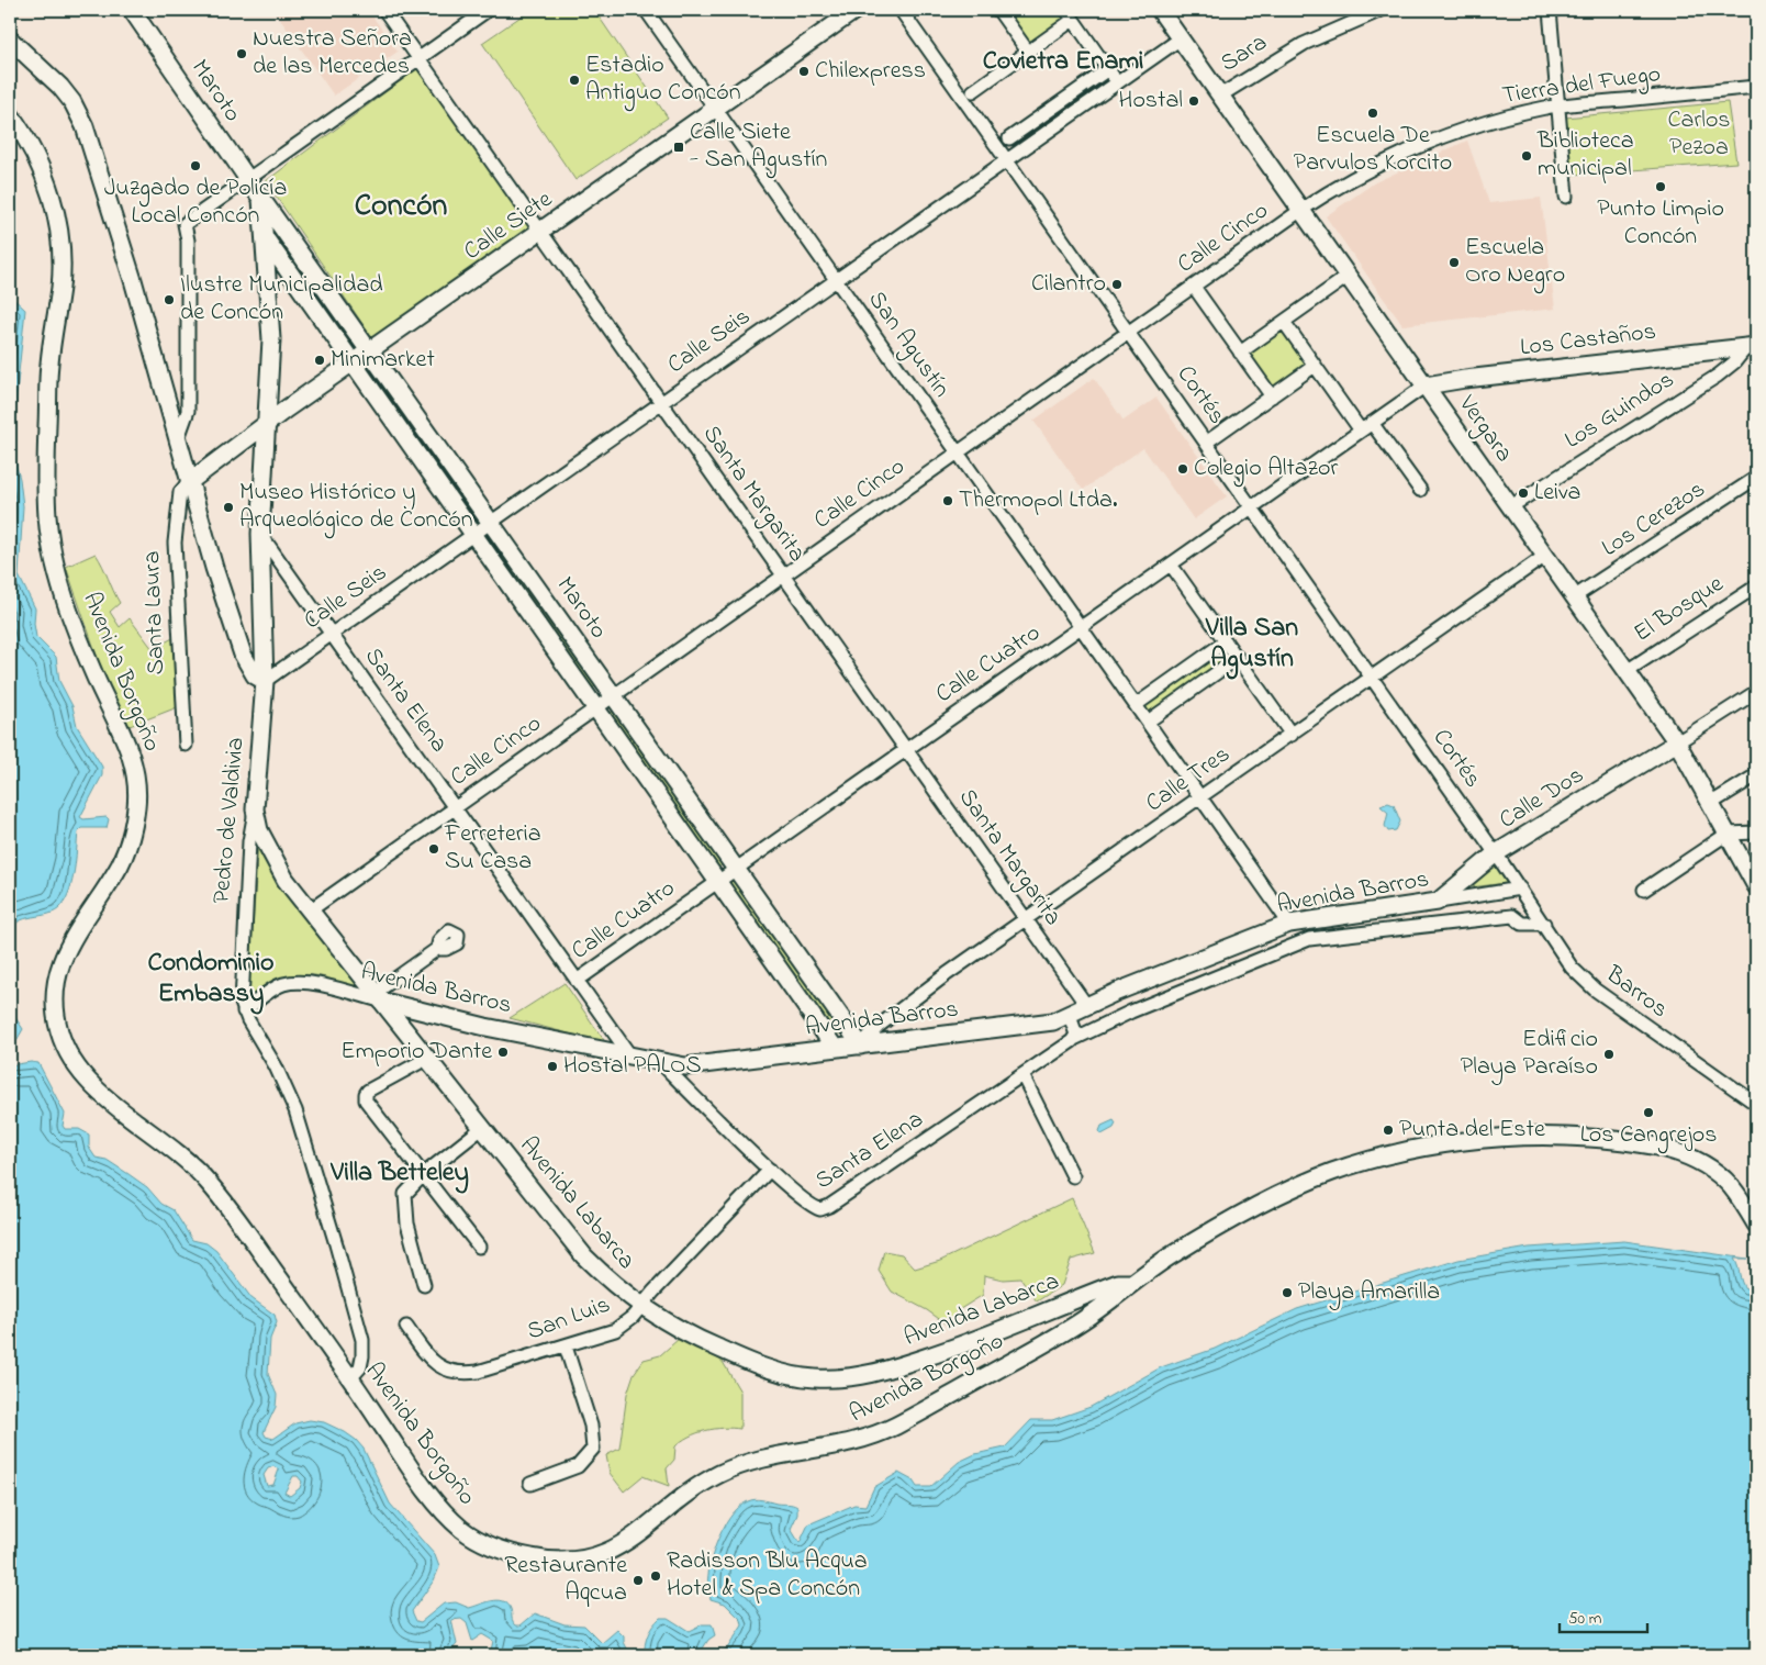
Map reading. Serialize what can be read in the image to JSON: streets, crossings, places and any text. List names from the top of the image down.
{
  "streets": {
    "street": [
      "Sara",
      "Tierra del Fuego",
      "Maroto",
      "Calle Siete",
      "Calle Cinco",
      "Los Castaños",
      "Calle Seis",
      "San Agustín",
      "Cortés",
      "Los Guindos",
      "Vergara",
      "Santa Margarita",
      "Los Cerezos",
      "El Bosque",
      "Santa Laura",
      "Calle Cuatro",
      "Avenida Borgoño",
      "Santa Elena",
      "Calle Tres",
      "Calle Dos",
      "Pedro de Valdivia",
      "Avenida Barros",
      "Barros",
      "Avenida Labarca",
      "San Luis"
    ]
  },
  "crossings": [
    ["Sara", "Vergara"],
    ["Tierra del Fuego", "Calle Cinco"],
    ["Tierra del Fuego", "Vergara"],
    ["Maroto", "Calle Siete"],
    ["Maroto", "Calle Cinco"],
    ["Maroto", "Calle Seis"],
    ["Maroto", "Calle Cuatro"],
    ["Maroto", "Calle Tres"],
    ["Maroto", "Pedro de Valdivia"],
    ["Maroto", "Avenida Barros"],
    ["Calle Siete", "San Agustín"],
    ["Calle Siete", "Santa Margarita"],
    ["Calle Siete", "Santa Laura"],
    ["Calle Siete", "Pedro de Valdivia"],
    ["Calle Cinco", "San Agustín"],
    ["Calle Cinco", "Cortés"],
    ["Calle Cinco", "Vergara"],
    ["Calle Cinco", "Santa Margarita"],
    ["Calle Cinco", "Santa Elena"],
    ["Calle Cinco", "Avenida Labarca"],
    ["Los Castaños", "Los Guindos"],
    ["Los Castaños", "Vergara"],
    ["Los Castaños", "Calle Cuatro"],
    ["Calle Seis", "San Agustín"],
    ["Calle Seis", "Cortés"],
    ["Calle Seis", "Vergara"],
    ["Calle Seis", "Santa Margarita"],
    ["Calle Seis", "Santa Elena"],
    ["Calle Seis", "Pedro de Valdivia"],
    ["San Agustín", "Calle Cuatro"],
    ["San Agustín", "Calle Tres"],
    ["San Agustín", "Avenida Barros"],
    ["Cortés", "Calle Cuatro"],
    ["Cortés", "Calle Tres"],
    ["Cortés", "Calle Dos"],
    ["Cortés", "Avenida Barros"],
    ["Cortés", "Barros"],
    ["Los Guindos", "Vergara"],
    ["Vergara", "Los Cerezos"],
    ["Vergara", "El Bosque"],
    ["Vergara", "Calle Cuatro"],
    ["Vergara", "Calle Tres"],
    ["Vergara", "Calle Dos"],
    ["Santa Margarita", "Calle Cuatro"],
    ["Santa Margarita", "Calle Tres"],
    ["Santa Margarita", "Avenida Barros"],
    ["Calle Cuatro", "Santa Elena"],
    ["Avenida Borgoño", "Pedro de Valdivia"],
    ["Avenida Borgoño", "Avenida Labarca"],
    ["Santa Elena", "Pedro de Valdivia"],
    ["Santa Elena", "Avenida Barros"],
    ["Santa Elena", "San Luis"],
    ["Calle Tres", "Avenida Barros"],
    ["Calle Dos", "Avenida Barros"],
    ["Pedro de Valdivia", "Avenida Barros"],
    ["Pedro de Valdivia", "Avenida Labarca"],
    ["Avenida Barros", "Barros"],
    ["Avenida Barros", "Avenida Labarca"],
    ["Avenida Labarca", "San Luis"]
  ],
  "districts": [
    "Covietra Enami",
    "Concón",
    "Villa San Agustín",
    "Condominio Embassy",
    "Villa Betteley"
  ],
  "parks": ["Carlos Pezoa"],
  "places": {
    "other": [
      "Nuestra Señora de las Mercedes",
      "Chilexpress",
      "Estadio Antiguo Concón",
      "Hostal",
      "Escuela De Parvulos Korcito",
      "Biblioteca municipal",
      "Juzgado de Policía Local Concón",
      "Punto Limpio Concón",
      "Escuela Oro Negro",
      "Cilantro",
      "Ilustre Municipalidad de Concón",
      "Minimarket",
      "Colegio Altazor",
      "Leiva",
      "Thermopol Ltda.",
      "Museo Histórico y Arqueológico de Concón",
      "Ferreteria Su Casa",
      "Emporio Dante",
      "Edificio Playa Paraíso",
      "Hostal PALOS",
      "Los Cangrejos",
      "Punta del Este",
      "Playa Amarilla",
      "Radisson Blu Acqua Hotel & Spa Concón",
      "Restaurante Aqcua"
    ],
    "transit": ["Calle Siete - San Agustín"]
  },
  "scale_bar": "50 m"
}
